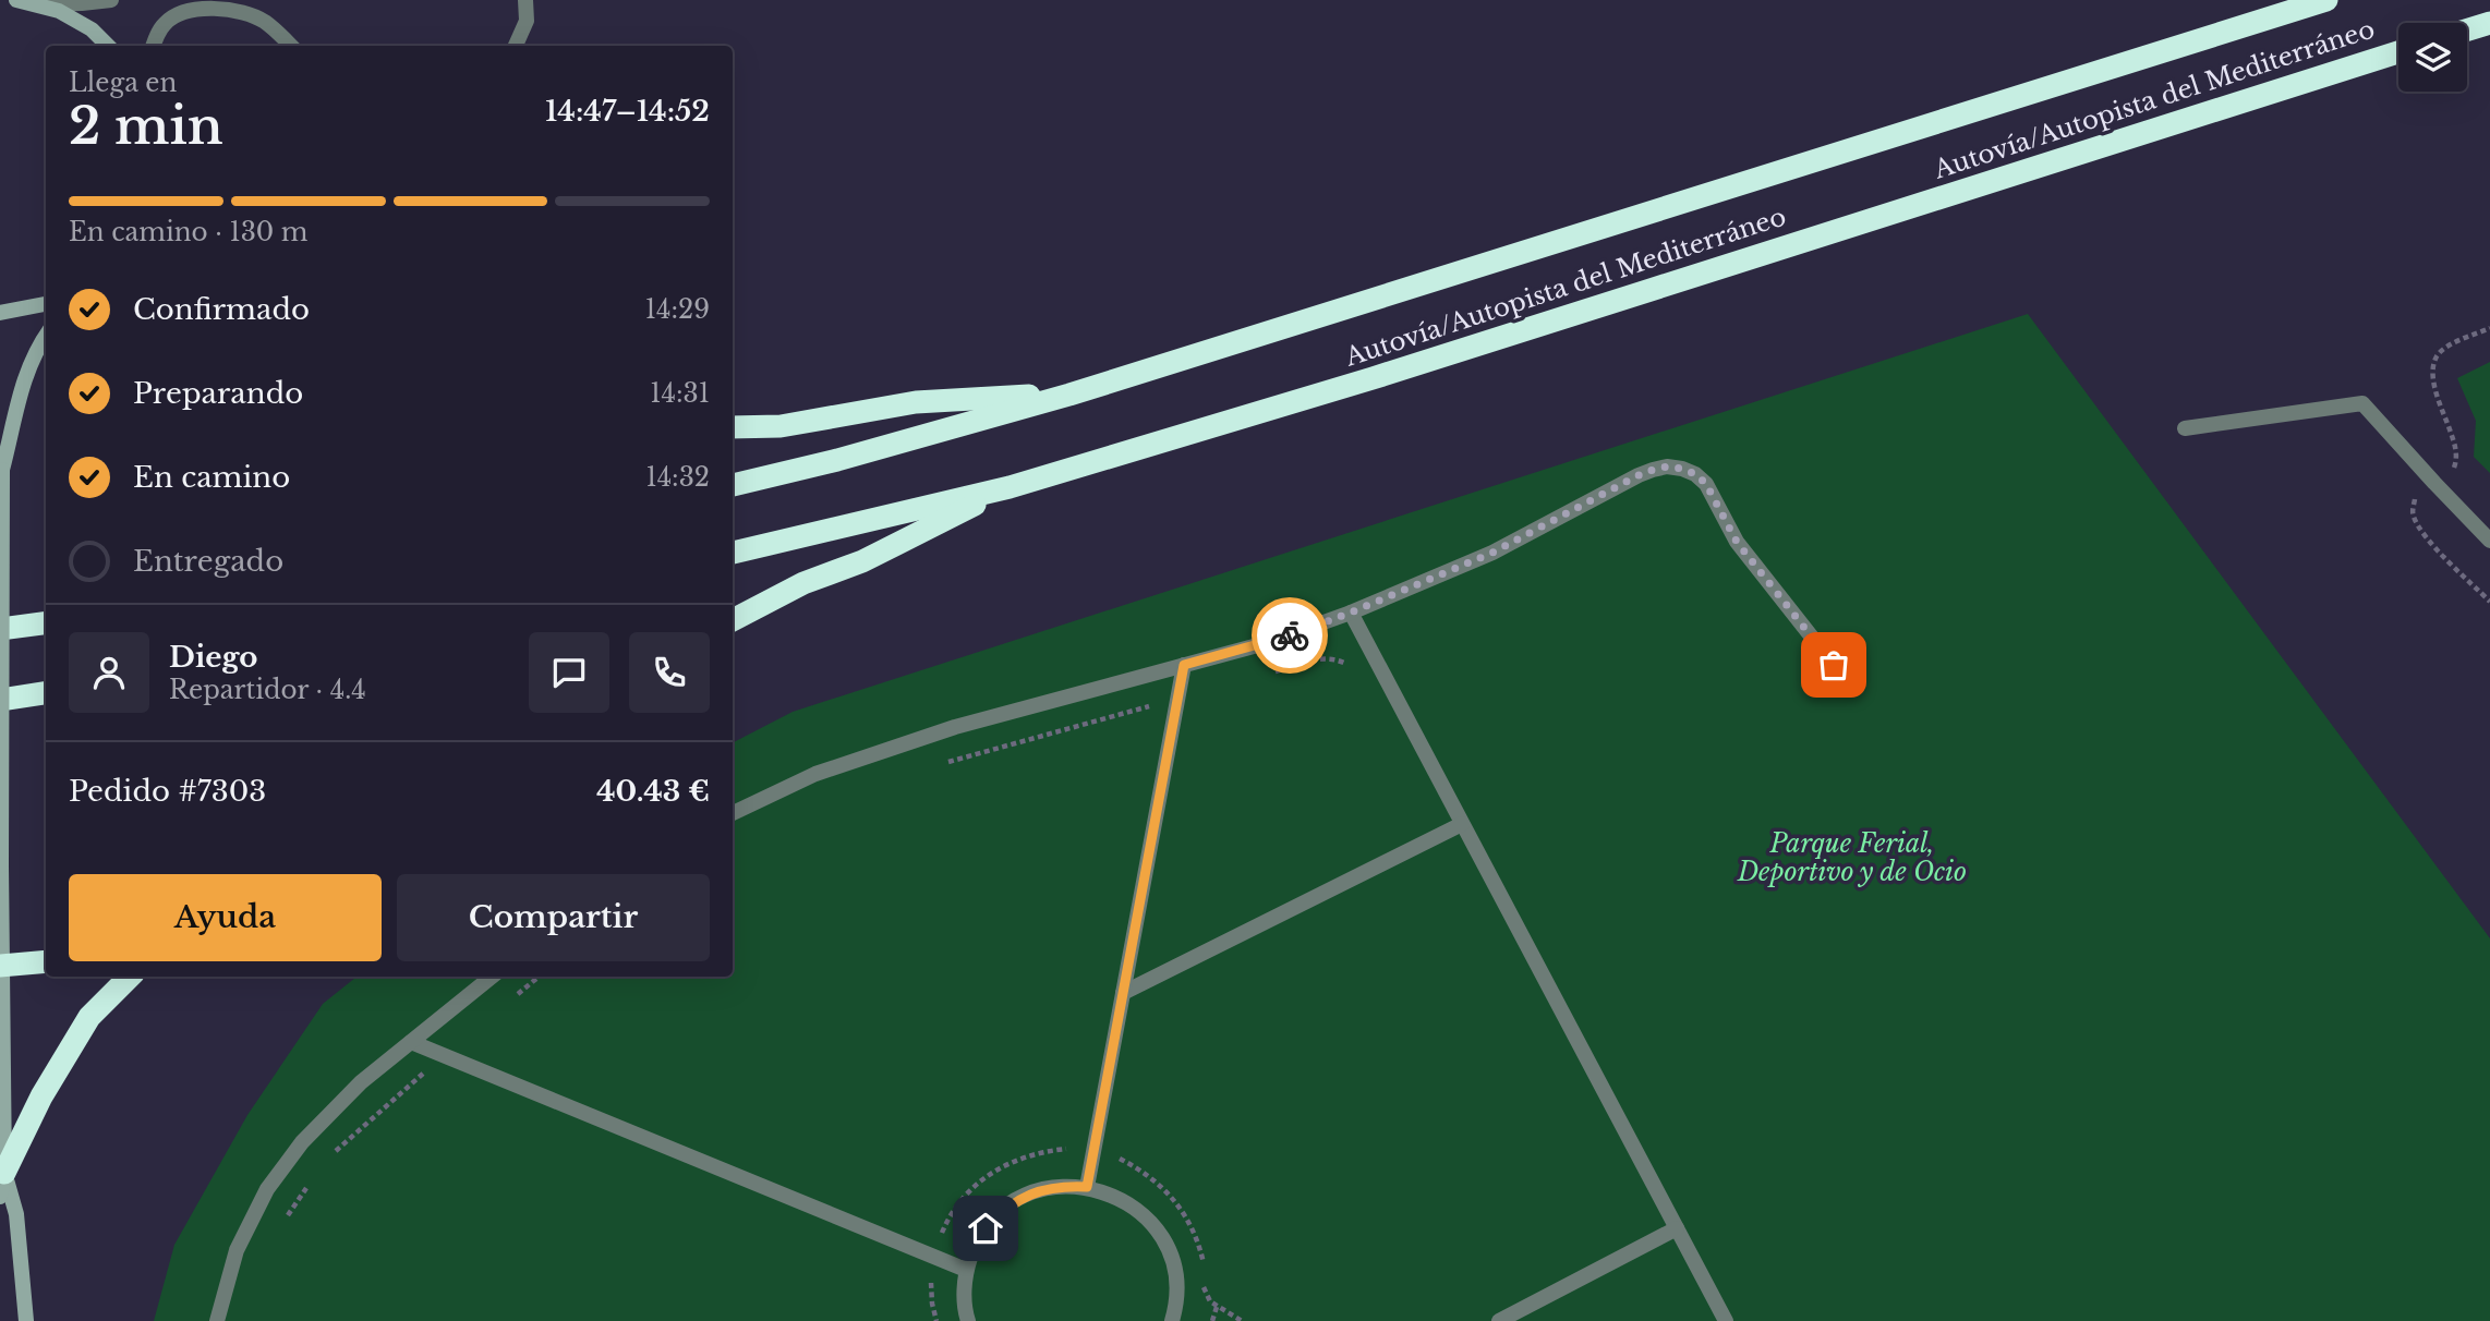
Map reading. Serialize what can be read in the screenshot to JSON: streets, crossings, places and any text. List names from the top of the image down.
{
  "streets": {
    "highway": ["Autovía/Autopista del Mediterráneo"]
  },
  "parks": ["Parque Ferial, Deportivo y de Ocio"],
  "page": {
    "heading": ["2 min", "Llega en", "14:47–14:52"],
    "panel": [
      "Diego",
      "Repartidor · 4.4",
      "Pedido #7303",
      "40.43 €"
    ],
    "bar": "En camino · 130 m",
    "list": [
      ["Confirmado", "14:29"],
      ["Preparando", "14:31"],
      ["En camino", "14:32"],
      "Entregado"
    ],
    "buttons": ["Ayuda", "Compartir"]
  }
}
